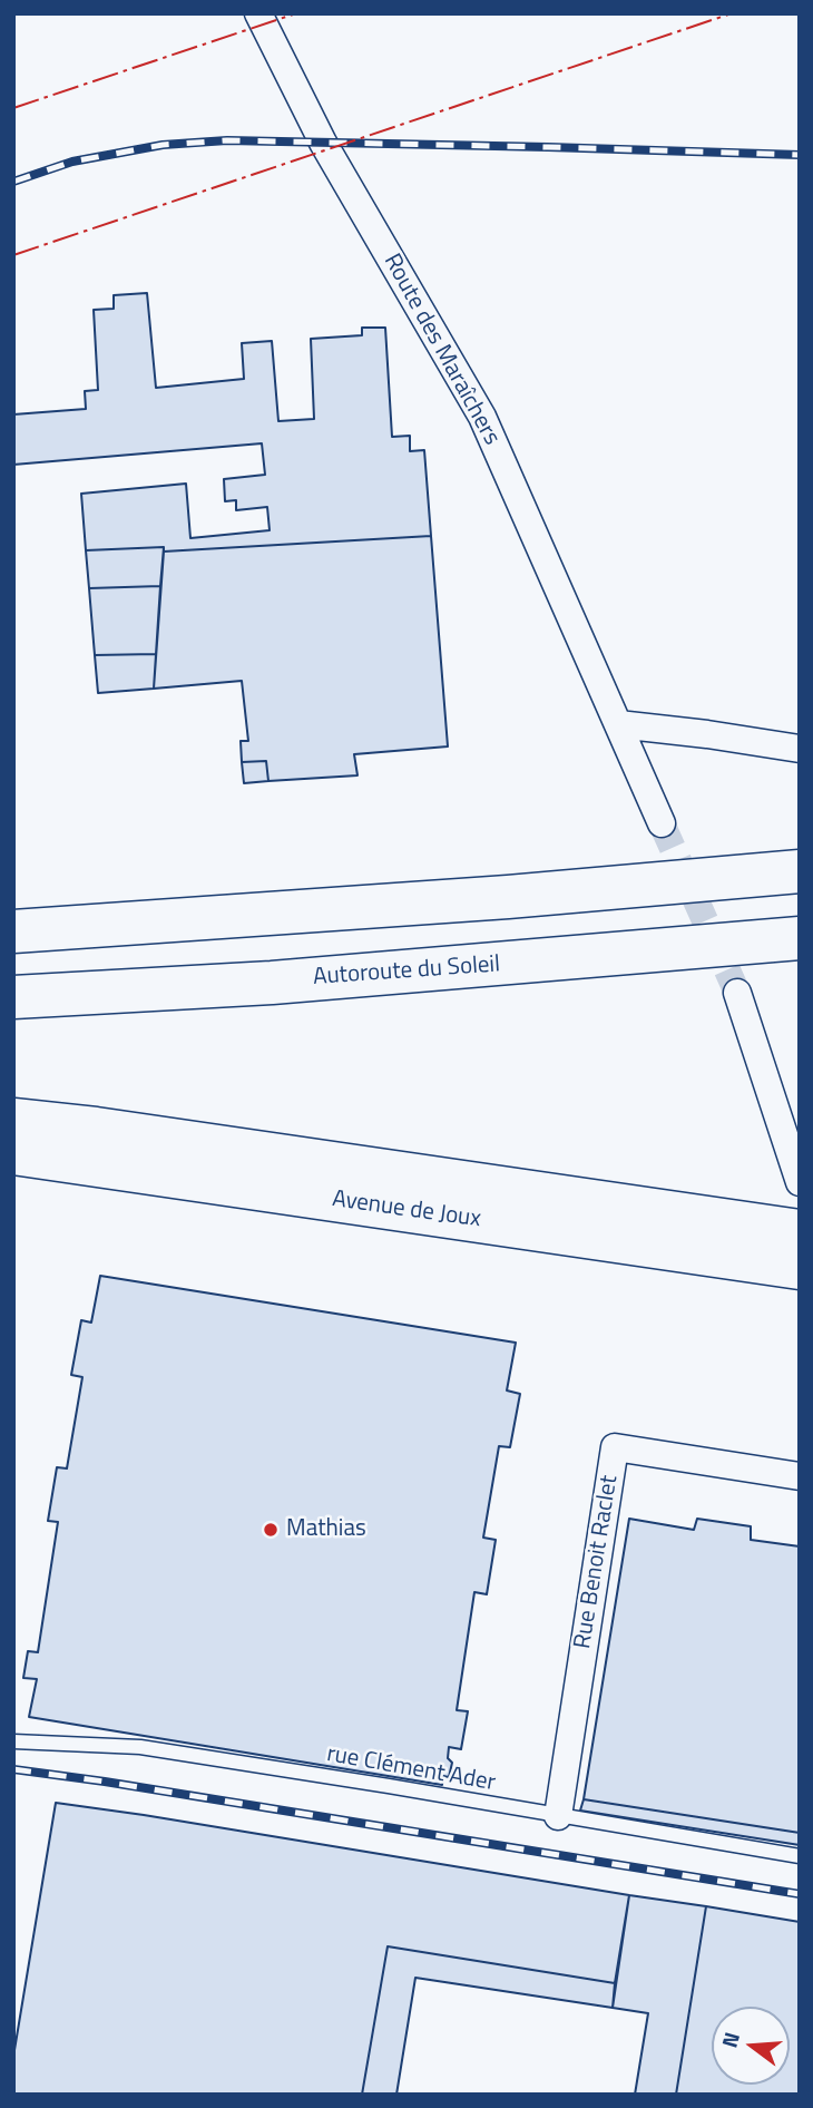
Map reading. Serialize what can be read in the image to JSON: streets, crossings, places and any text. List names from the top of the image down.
{
  "streets": {
    "main road": ["Autoroute du Soleil", "Avenue de Joux"],
    "street": ["Route des Maraîchers", "Rue Benoit Raclet"],
    "lane": ["rue Clément Ader"]
  },
  "crossings": [
    ["Rue Benoit Raclet", "rue Clément Ader"]
  ],
  "places": ["Mathias"],
  "north": "left"
}
